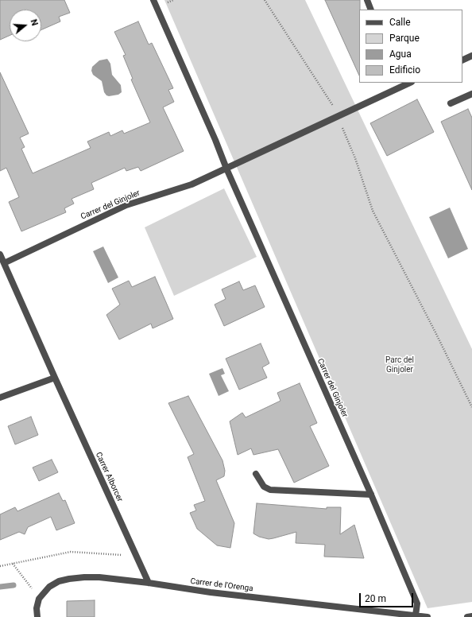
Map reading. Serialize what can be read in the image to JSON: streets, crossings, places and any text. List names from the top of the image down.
{
  "streets": {
    "street": ["Carrer del Ginjoler", "Carrer Alborcer", "Carrer de l'Orenga"]
  },
  "crossings": [
    ["Carrer del Ginjoler", "Carrer Alborcer"],
    ["Carrer del Ginjoler", "Carrer de l'Orenga"],
    ["Carrer Alborcer", "Carrer de l'Orenga"]
  ],
  "parks": ["Parc del Ginjoler"],
  "legend": [
    "Calle",
    "Parque",
    "Agua",
    "Edificio"
  ],
  "scale_bar": "20 m",
  "north": "right"
}
